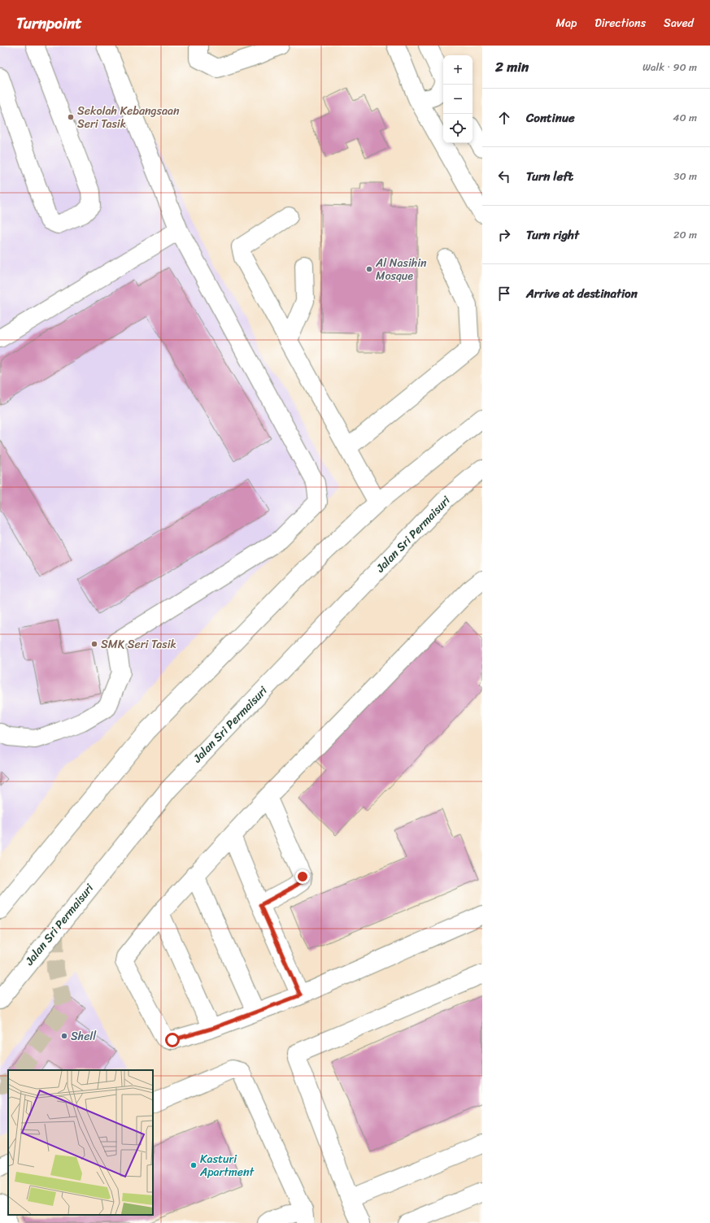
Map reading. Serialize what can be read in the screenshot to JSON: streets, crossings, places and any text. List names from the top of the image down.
{
  "streets": {
    "main road": ["Jalan Sri Permaisuri"]
  },
  "places": [
    "Sekolah Kebangsaan Seri Tasik",
    "Al Nasihin Mosque",
    "SMK Seri Tasik",
    "Shell",
    "Kasturi Apartment"
  ],
  "page": {
    "header": "Turnpoint",
    "nav": ["Map", "Directions", "Saved"],
    "heading": ["2 min", "Walk · 90 m"],
    "map_buttons": ["+", "−"],
    "list": [
      ["Continue", "40 m"],
      ["Turn left", "30 m"],
      ["Turn right", "20 m"],
      "Arrive at destination"
    ]
  }
}
